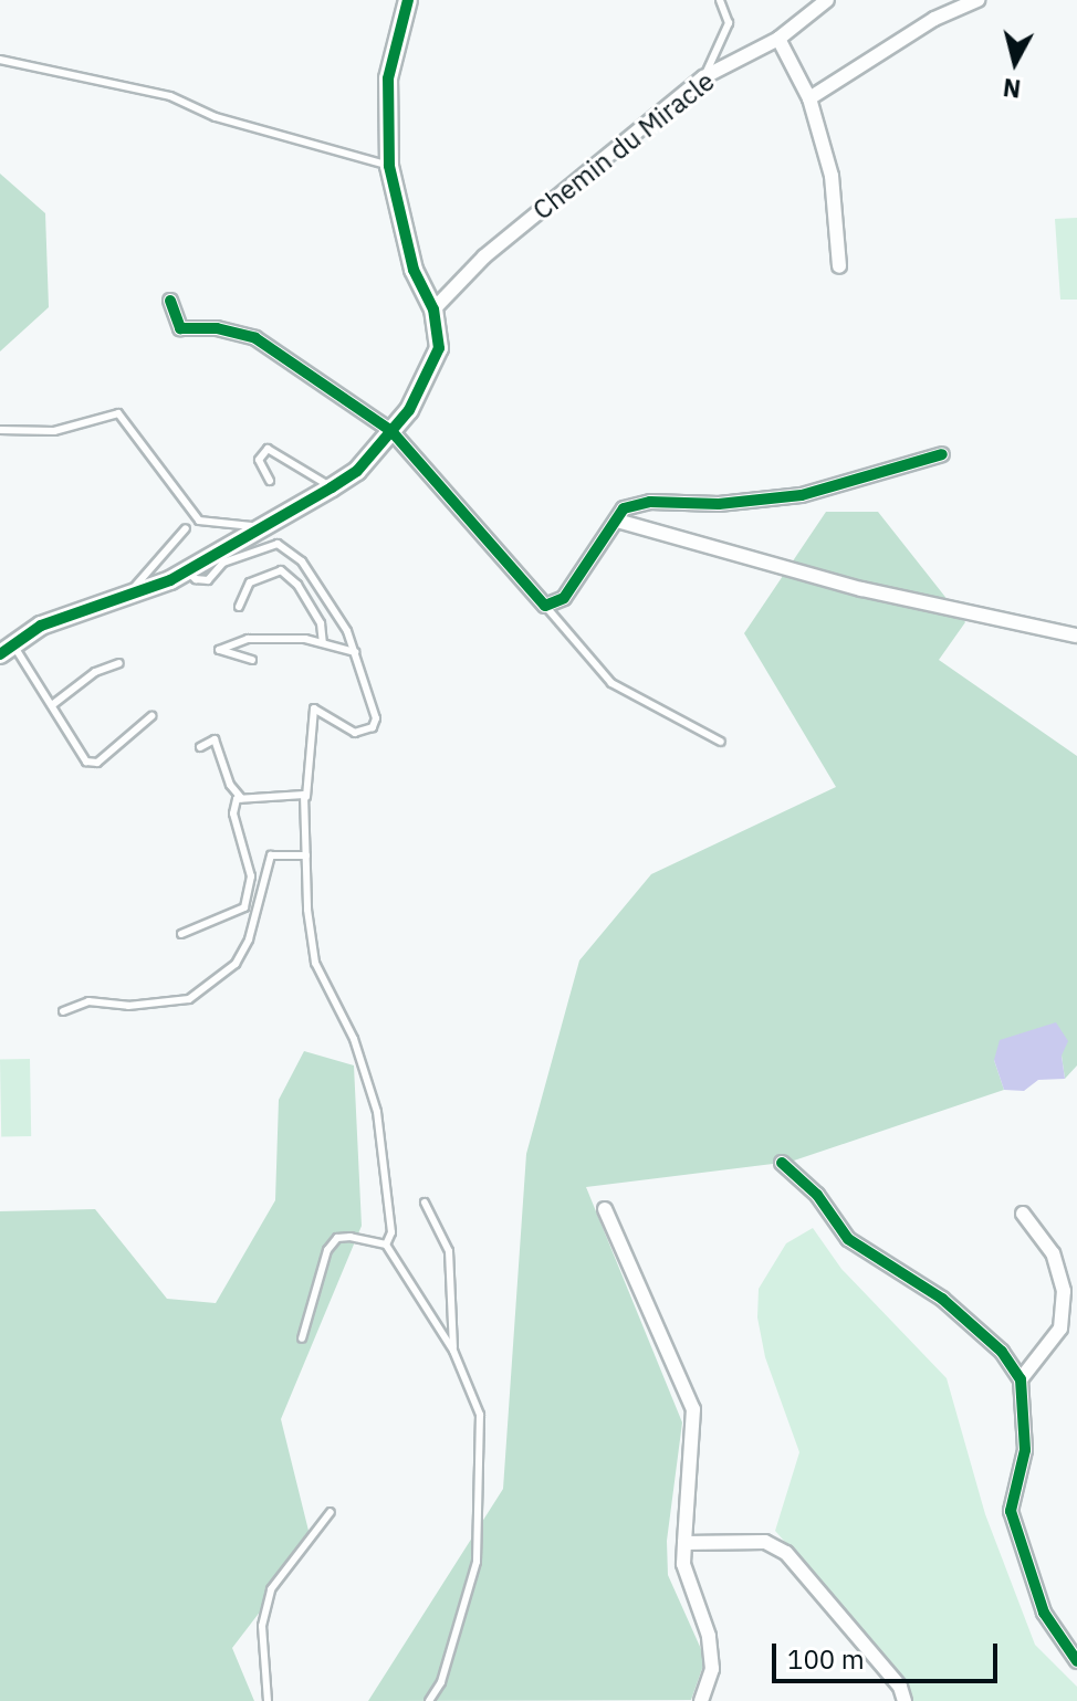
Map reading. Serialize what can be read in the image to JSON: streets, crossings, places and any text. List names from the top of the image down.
{
  "streets": {
    "street": ["Chemin du Miracle"]
  },
  "scale_bar": "100 m",
  "north": "bottom"
}
